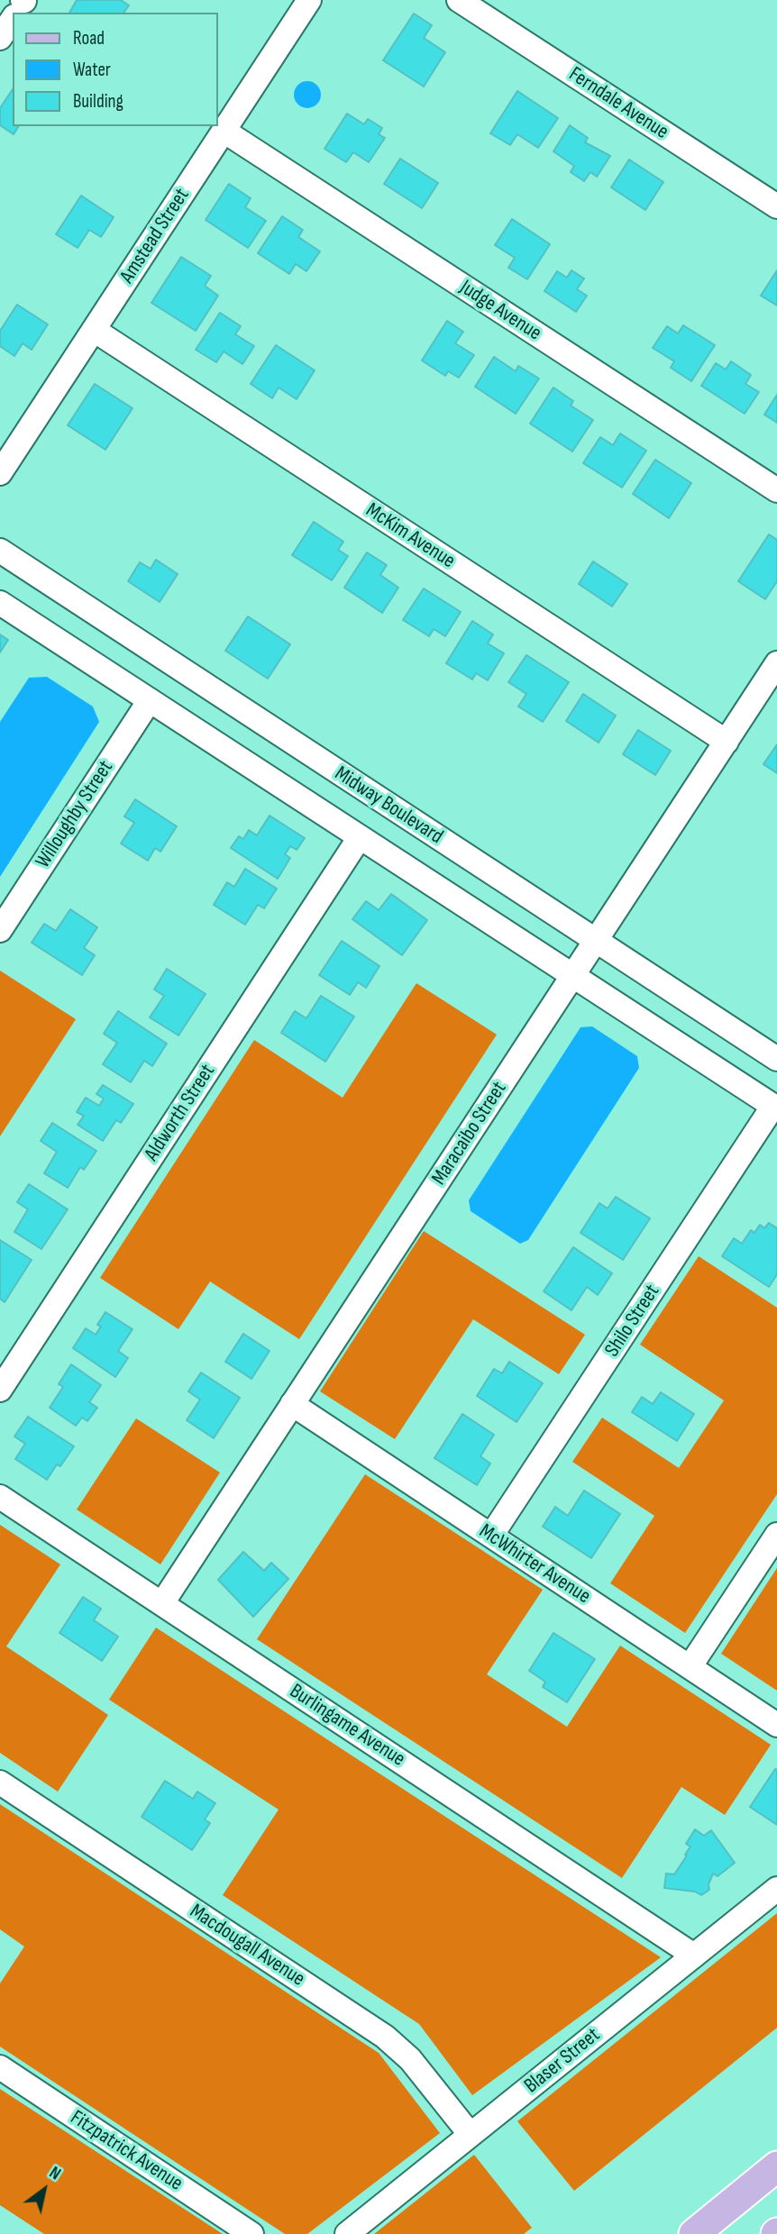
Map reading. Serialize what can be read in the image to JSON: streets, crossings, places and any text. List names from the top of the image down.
{
  "streets": {
    "street": [
      "Ferndale Avenue",
      "Amstead Street",
      "Judge Avenue",
      "McKim Avenue",
      "Midway Boulevard",
      "Willoughby Street",
      "Aldworth Street",
      "Maracaibo Street",
      "Shilo Street",
      "McWhirter Avenue",
      "Burlingame Avenue",
      "Macdougall Avenue",
      "Blaser Street",
      "Fitzpatrick Avenue"
    ]
  },
  "crossings": [
    ["Amstead Street", "Judge Avenue"],
    ["Amstead Street", "McKim Avenue"],
    ["McKim Avenue", "Maracaibo Street"],
    ["Midway Boulevard", "Willoughby Street"],
    ["Midway Boulevard", "Aldworth Street"],
    ["Midway Boulevard", "Maracaibo Street"],
    ["Midway Boulevard", "Shilo Street"],
    ["Maracaibo Street", "McWhirter Avenue"],
    ["Maracaibo Street", "Burlingame Avenue"],
    ["Shilo Street", "McWhirter Avenue"],
    ["Burlingame Avenue", "Blaser Street"],
    ["Macdougall Avenue", "Blaser Street"]
  ],
  "legend": ["Road", "Water", "Building"],
  "north": "top right"
}
